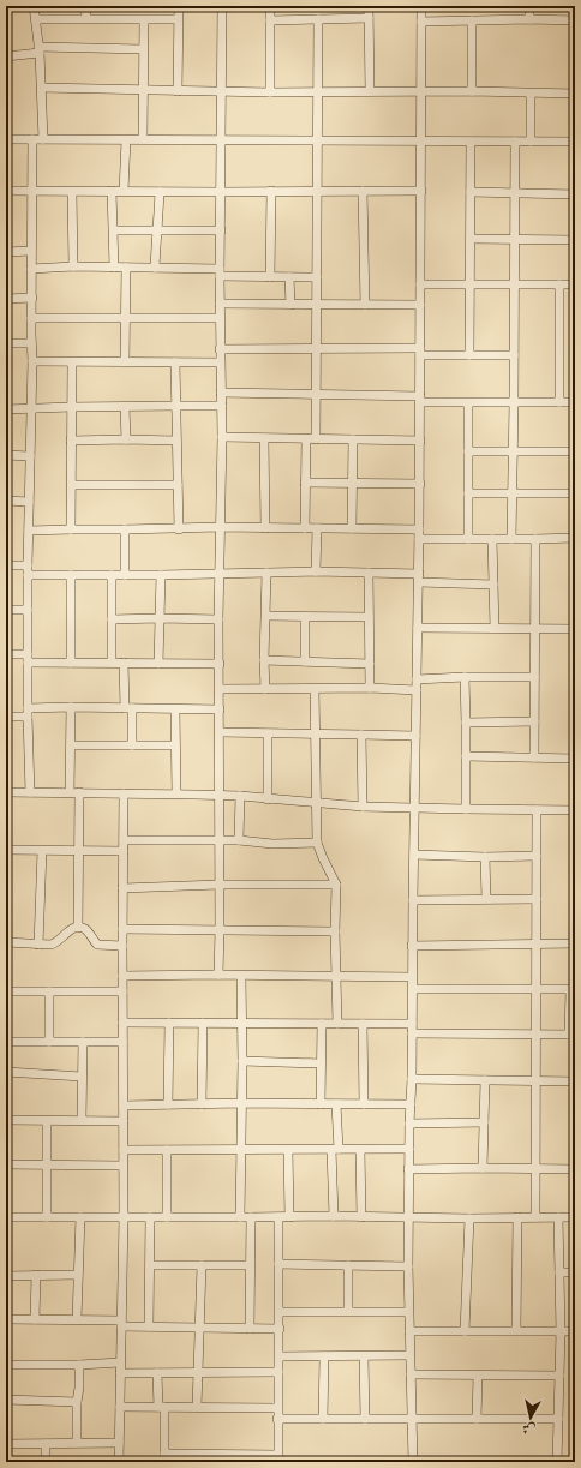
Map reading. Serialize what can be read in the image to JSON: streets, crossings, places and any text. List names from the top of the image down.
{
  "north": "bottom"
}
